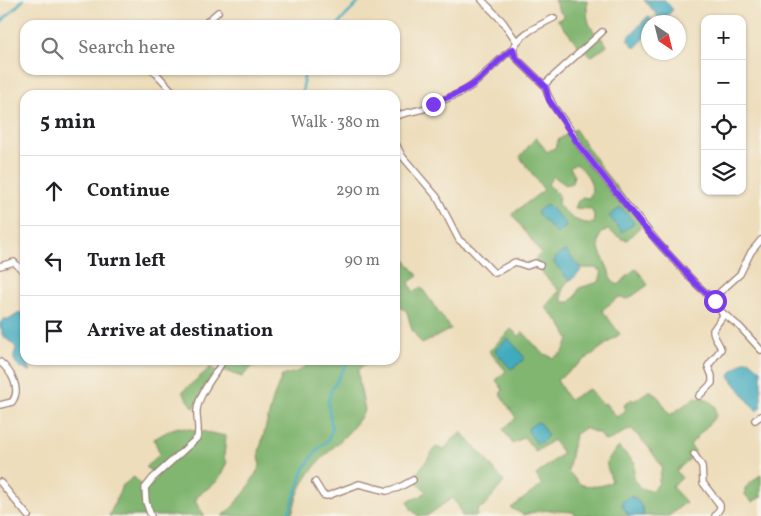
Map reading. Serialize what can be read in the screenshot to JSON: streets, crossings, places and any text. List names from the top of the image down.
{
  "north": "bottom right",
  "page": {
    "map_buttons": ["+", "−"],
    "search": "Search here",
    "heading": ["5 min", "Walk · 380 m"],
    "list": [
      ["Continue", "290 m"],
      ["Turn left", "90 m"],
      "Arrive at destination"
    ]
  }
}
